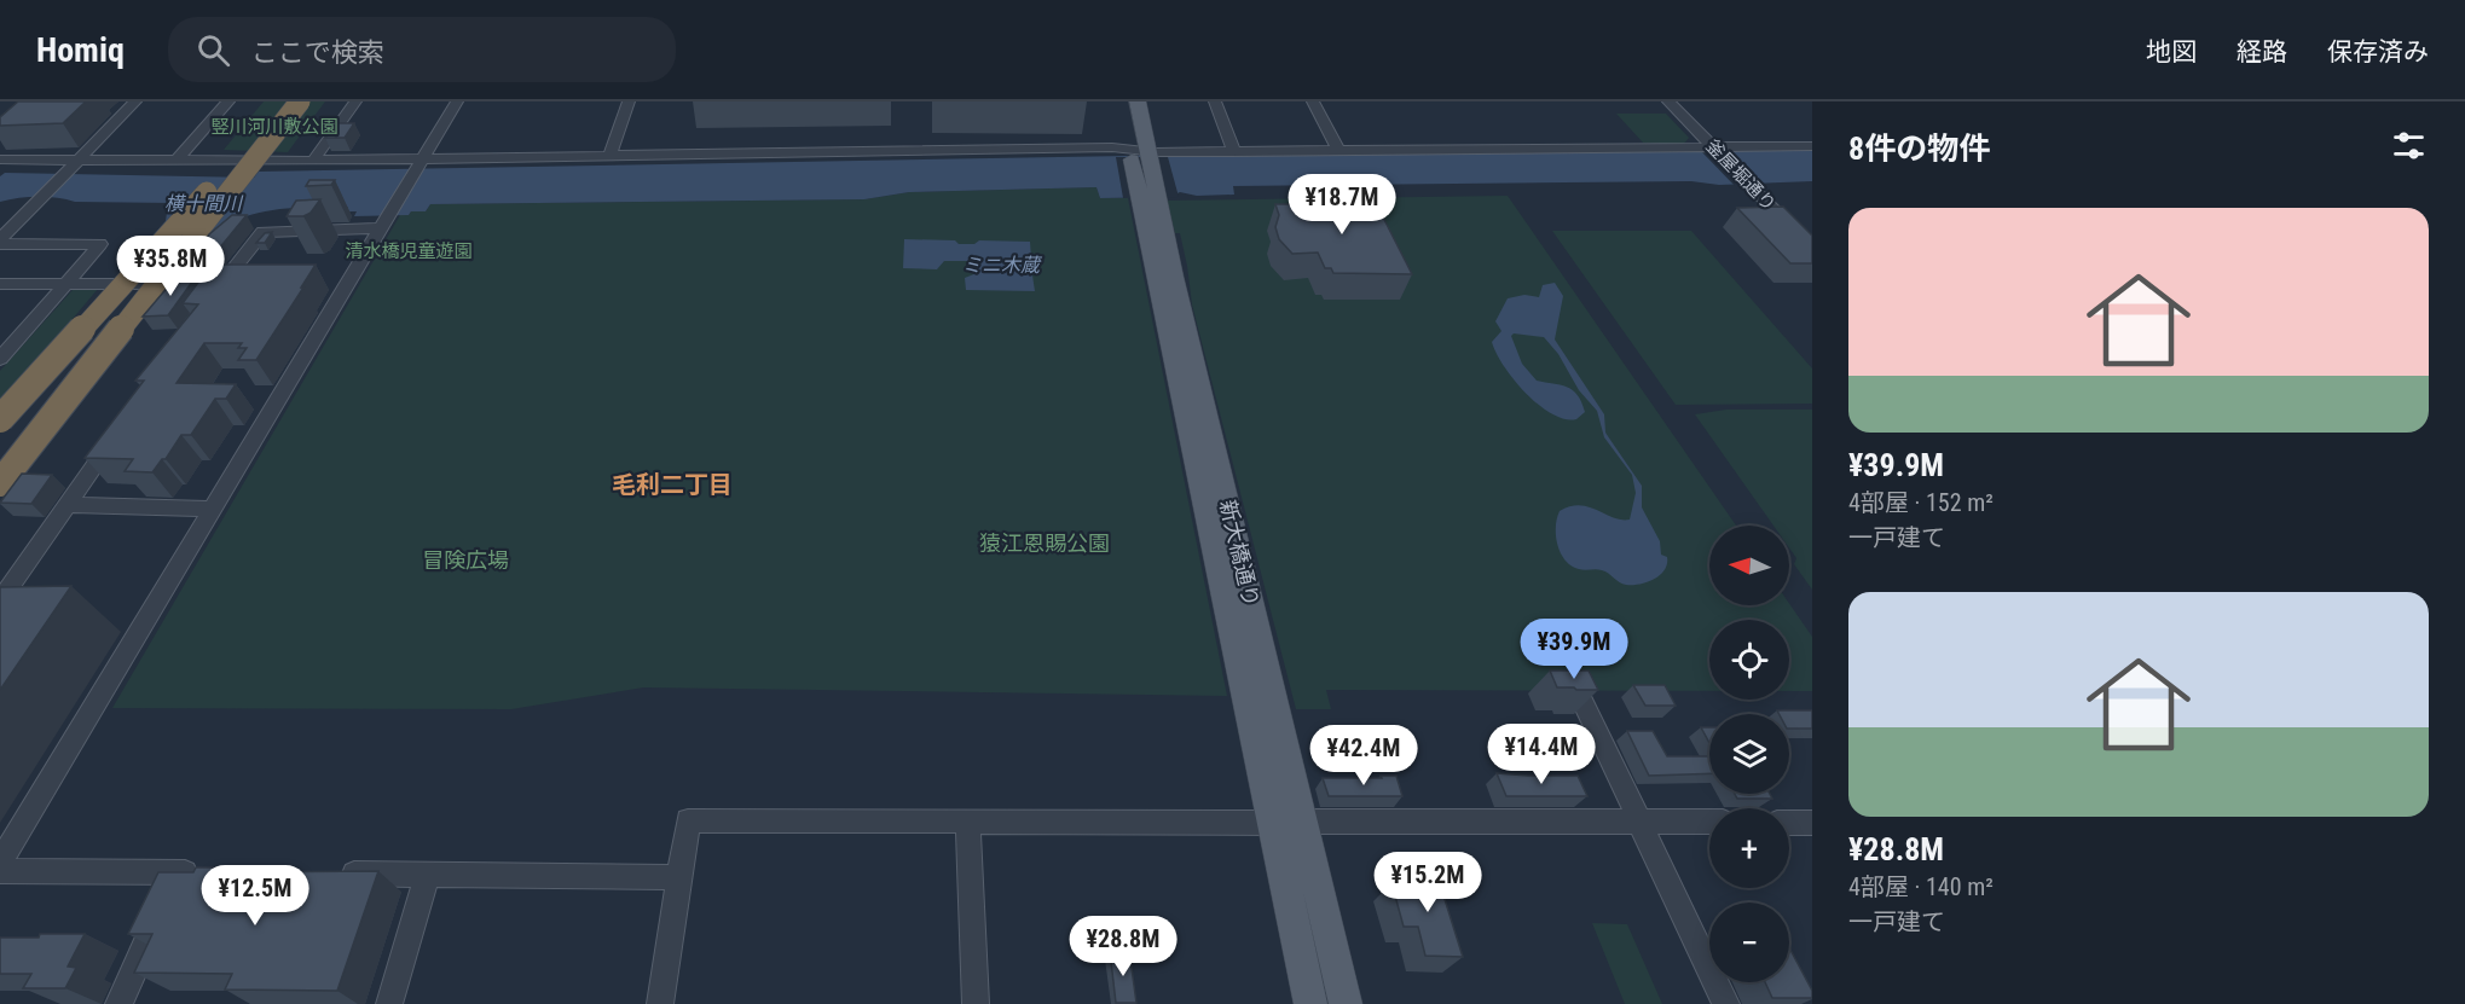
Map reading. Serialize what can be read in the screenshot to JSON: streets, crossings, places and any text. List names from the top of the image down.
{
  "streets": {
    "main road": ["新大橋通り"],
    "street": ["釜屋堀通り"]
  },
  "districts": ["毛利二丁目"],
  "water": ["横十間川", "ミニ木蔵"],
  "parks": [
    "竪川河川敷公園",
    "清水橋児童遊園",
    "猿江恩賜公園",
    "冒険広場"
  ],
  "north": "left",
  "page": {
    "header": "Homiq",
    "search": "ここで検索",
    "nav": ["地図", "経路", "保存済み"],
    "heading": "8件の物件",
    "price": [
      "¥18.7M",
      "¥35.8M",
      "¥39.9M",
      "¥14.4M",
      "¥42.4M",
      "¥15.2M",
      "¥12.5M",
      "¥28.8M"
    ],
    "list": [
      {
        "name": "¥39.9M",
        "note": "4部屋 · 152 m² · 一戸建て"
      },
      {
        "name": "¥28.8M",
        "note": "4部屋 · 140 m² · 一戸建て"
      }
    ],
    "map_buttons": ["+", "−"]
  }
}
